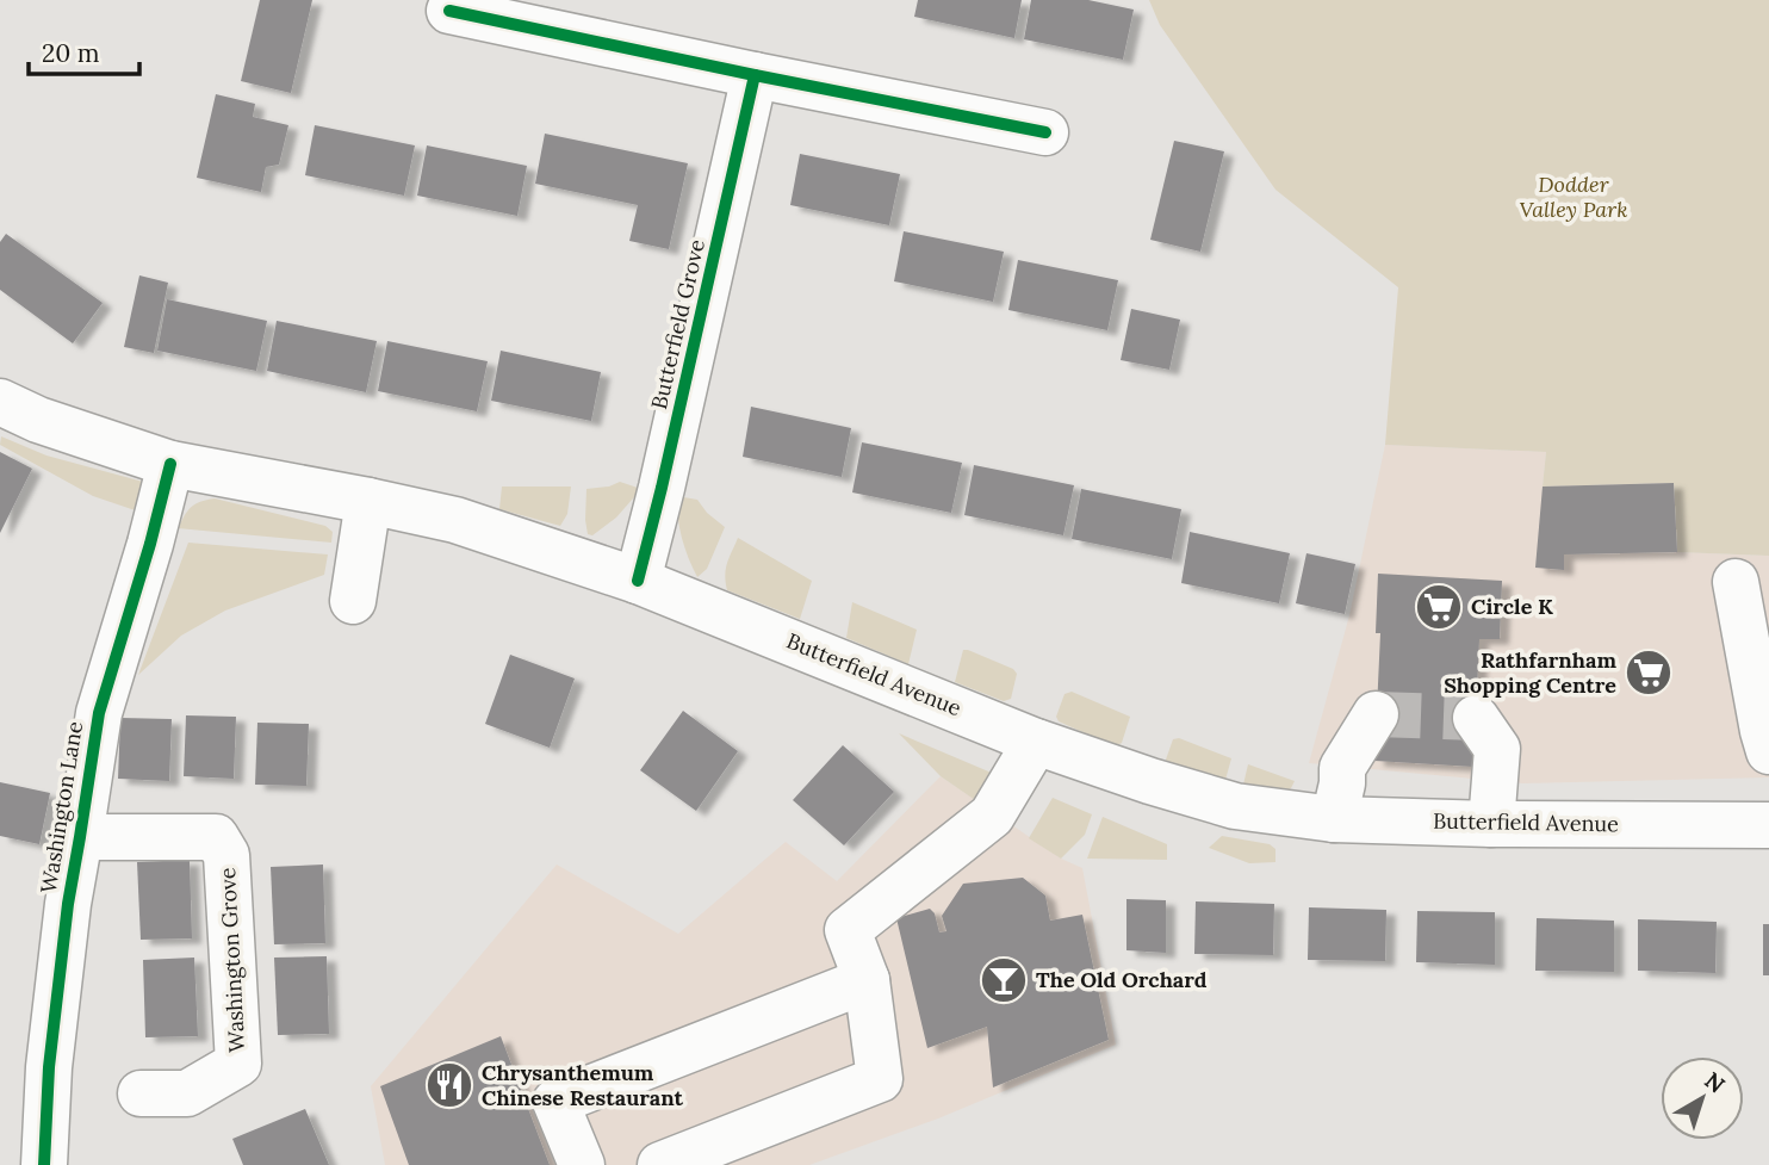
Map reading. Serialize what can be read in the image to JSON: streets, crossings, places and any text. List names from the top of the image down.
{
  "streets": {
    "street": [
      "Butterfield Grove",
      "Butterfield Avenue",
      "Washington Lane",
      "Washington Grove"
    ]
  },
  "crossings": [
    ["Butterfield Grove", "Butterfield Avenue"],
    ["Butterfield Avenue", "Washington Lane"],
    ["Washington Lane", "Washington Grove"]
  ],
  "parks": ["Dodder Valley Park"],
  "places": {
    "supermarket": ["Circle K", "Rathfarnham Shopping Centre"],
    "bar": ["The Old Orchard"],
    "restaurant": ["Chrysanthemum Chinese Restaurant"]
  },
  "scale_bar": "20 m",
  "north": "top right"
}
